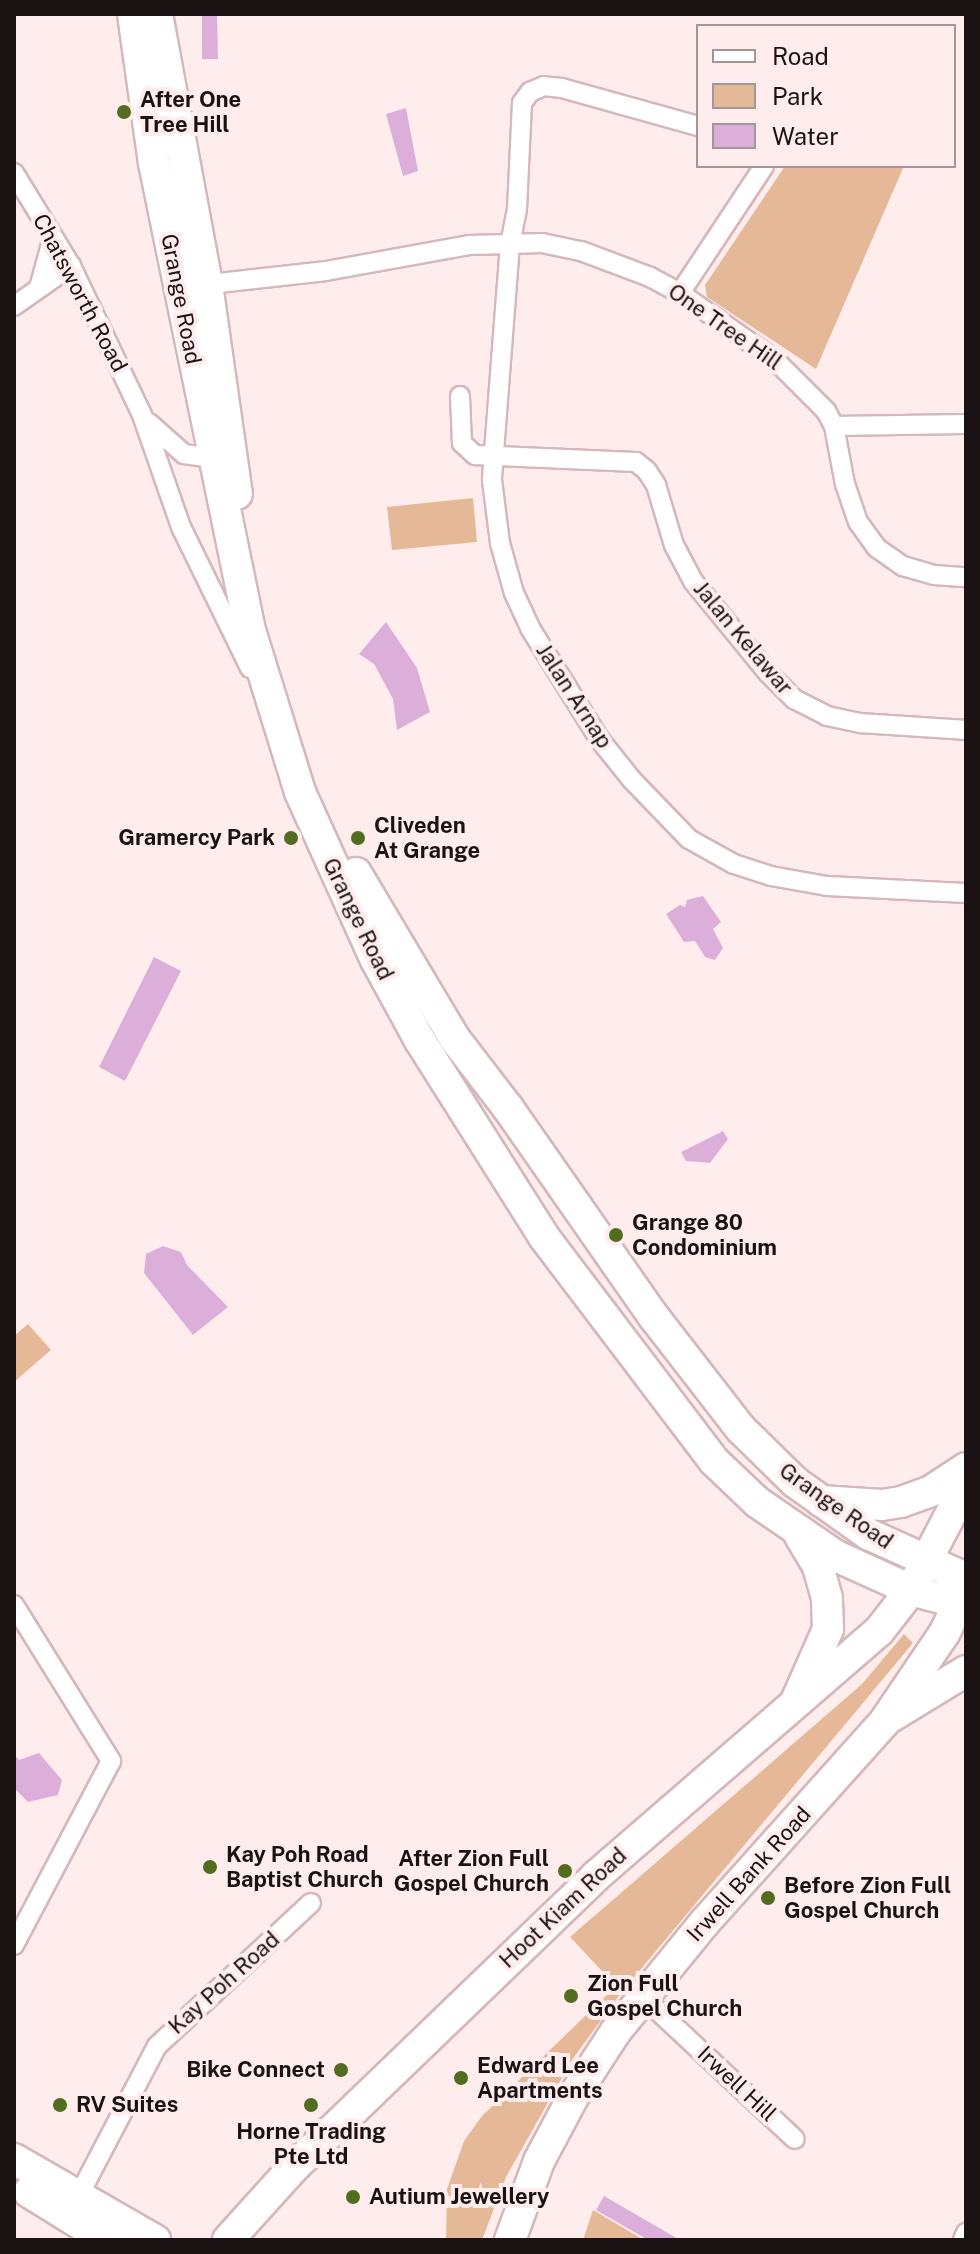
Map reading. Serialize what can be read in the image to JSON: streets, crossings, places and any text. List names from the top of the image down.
{
  "streets": {
    "main road": ["Grange Road", "Irwell Bank Road", "Hoot Kiam Road"],
    "street": [
      "Chatsworth Road",
      "One Tree Hill",
      "Jalan Kelawar",
      "Jalan Arnap",
      "Kay Poh Road",
      "Irwell Hill"
    ]
  },
  "crossings": [
    ["Chatsworth Road", "Grange Road"],
    ["Grange Road", "One Tree Hill"],
    ["Grange Road", "Irwell Bank Road"],
    ["Grange Road", "Hoot Kiam Road"],
    ["One Tree Hill", "Jalan Arnap"],
    ["Jalan Kelawar", "Jalan Arnap"],
    ["Irwell Bank Road", "Irwell Hill"]
  ],
  "places": [
    "After One Tree Hill",
    "Gramercy Park",
    "Cliveden At Grange",
    "Grange 80 Condominium",
    "Kay Poh Road Baptist Church",
    "After Zion Full Gospel Church",
    "Before Zion Full Gospel Church",
    "Zion Full Gospel Church",
    "Bike Connect",
    "Edward Lee Apartments",
    "RV Suites",
    "Horne Trading Pte Ltd",
    "Autium Jewellery"
  ],
  "legend": ["Road", "Park", "Water"]
}
